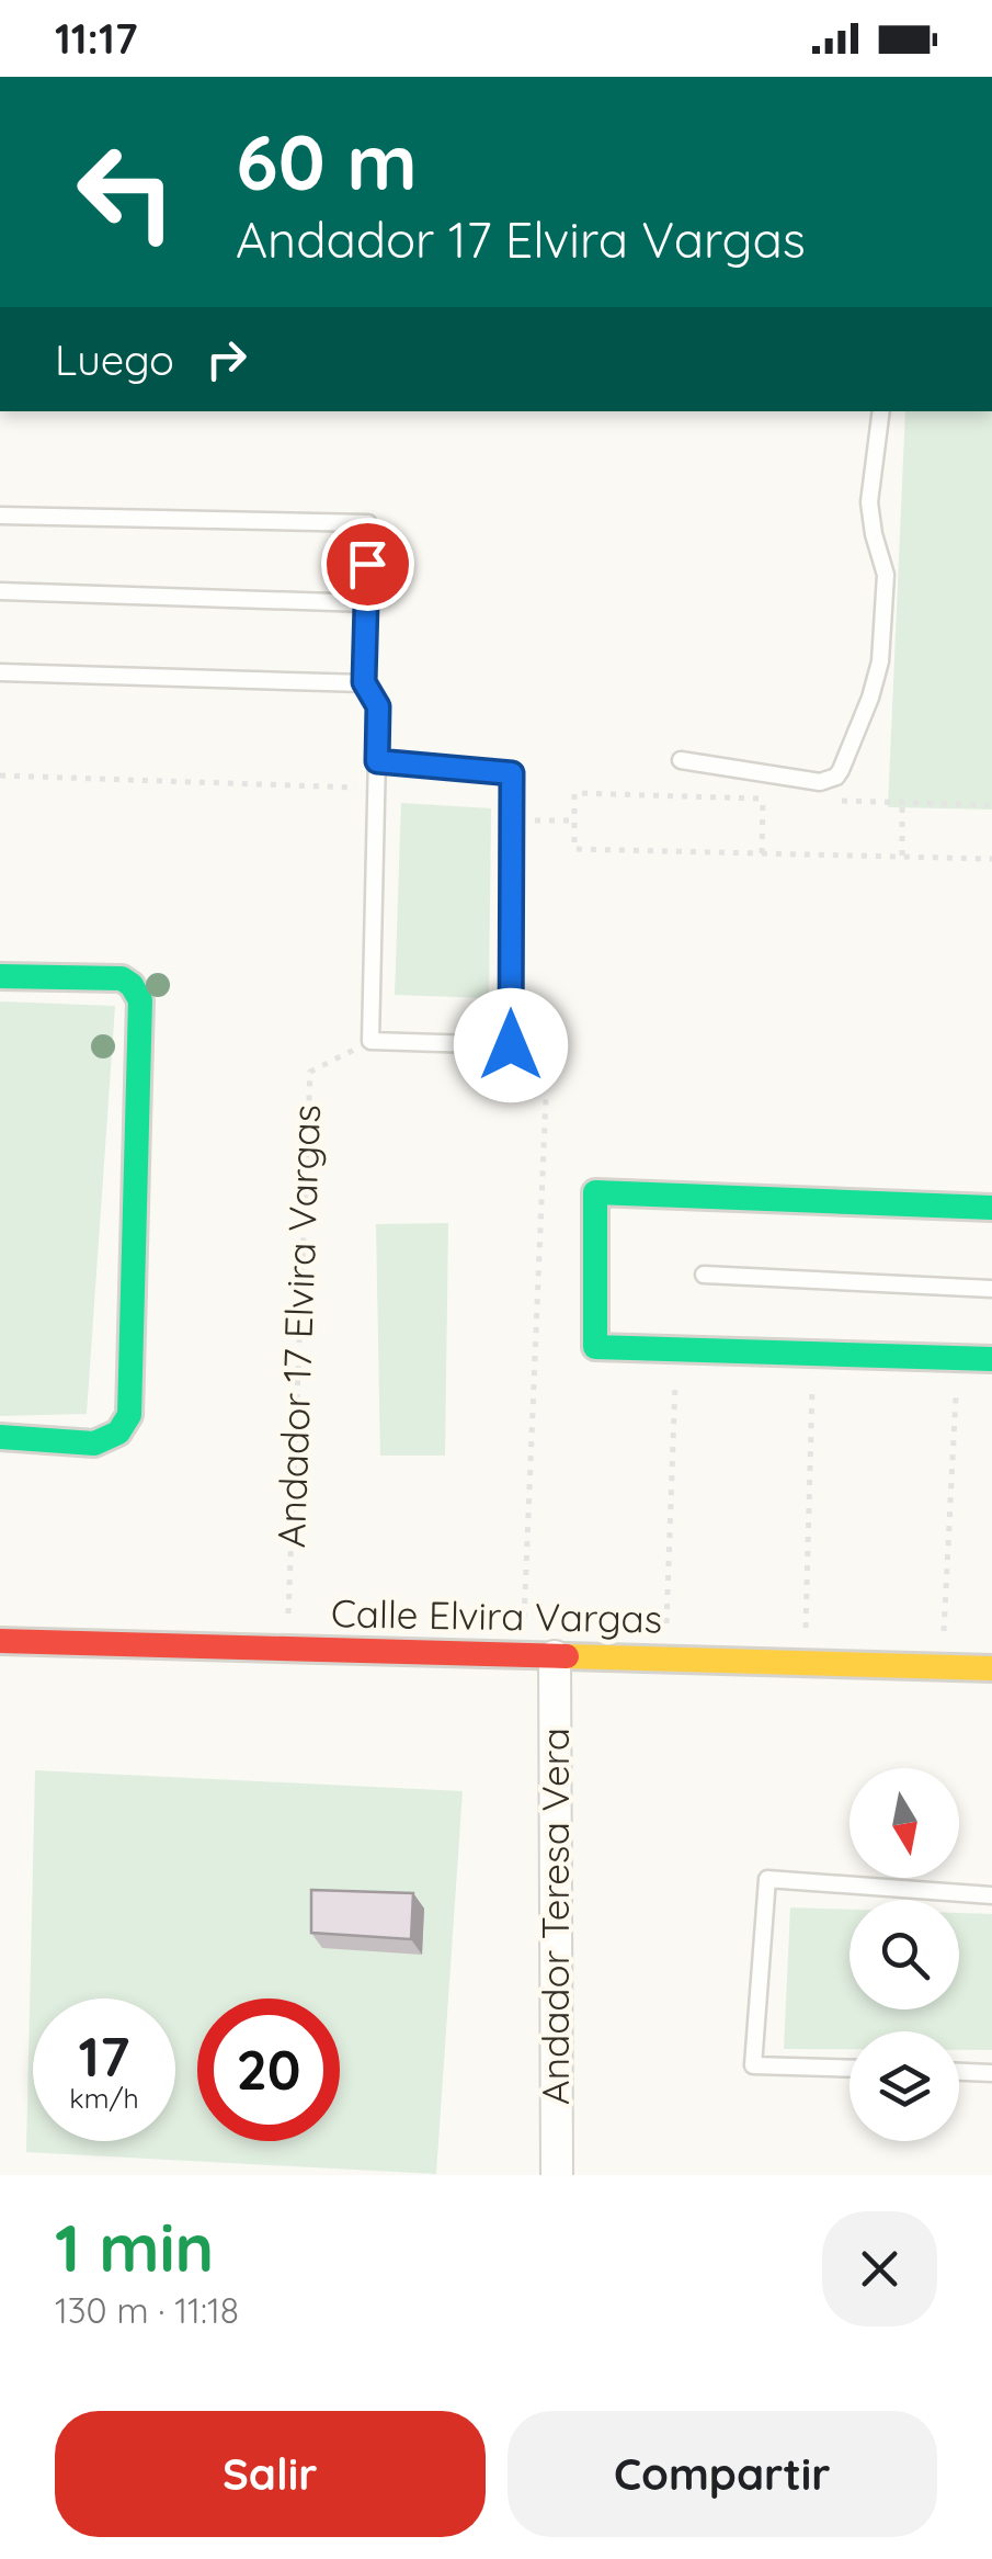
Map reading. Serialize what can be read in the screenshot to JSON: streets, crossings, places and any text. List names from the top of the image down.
{
  "streets": {
    "street": ["Calle Elvira Vargas", "Andador Teresa Vera"],
    "path": ["Andador 17 Elvira Vargas"]
  },
  "crossings": [
    ["Andador 17 Elvira Vargas", "Calle Elvira Vargas"],
    ["Calle Elvira Vargas", "Andador Teresa Vera"]
  ],
  "north": "bottom",
  "page": {
    "status": "11:17",
    "turn": ["60 m", "Andador 17 Elvira Vargas"],
    "then": "Luego",
    "speed": "17 km/h",
    "limit": "20",
    "heading": ["1 min", "130 m · 11:18"],
    "buttons": ["Salir", "Compartir"]
  }
}
